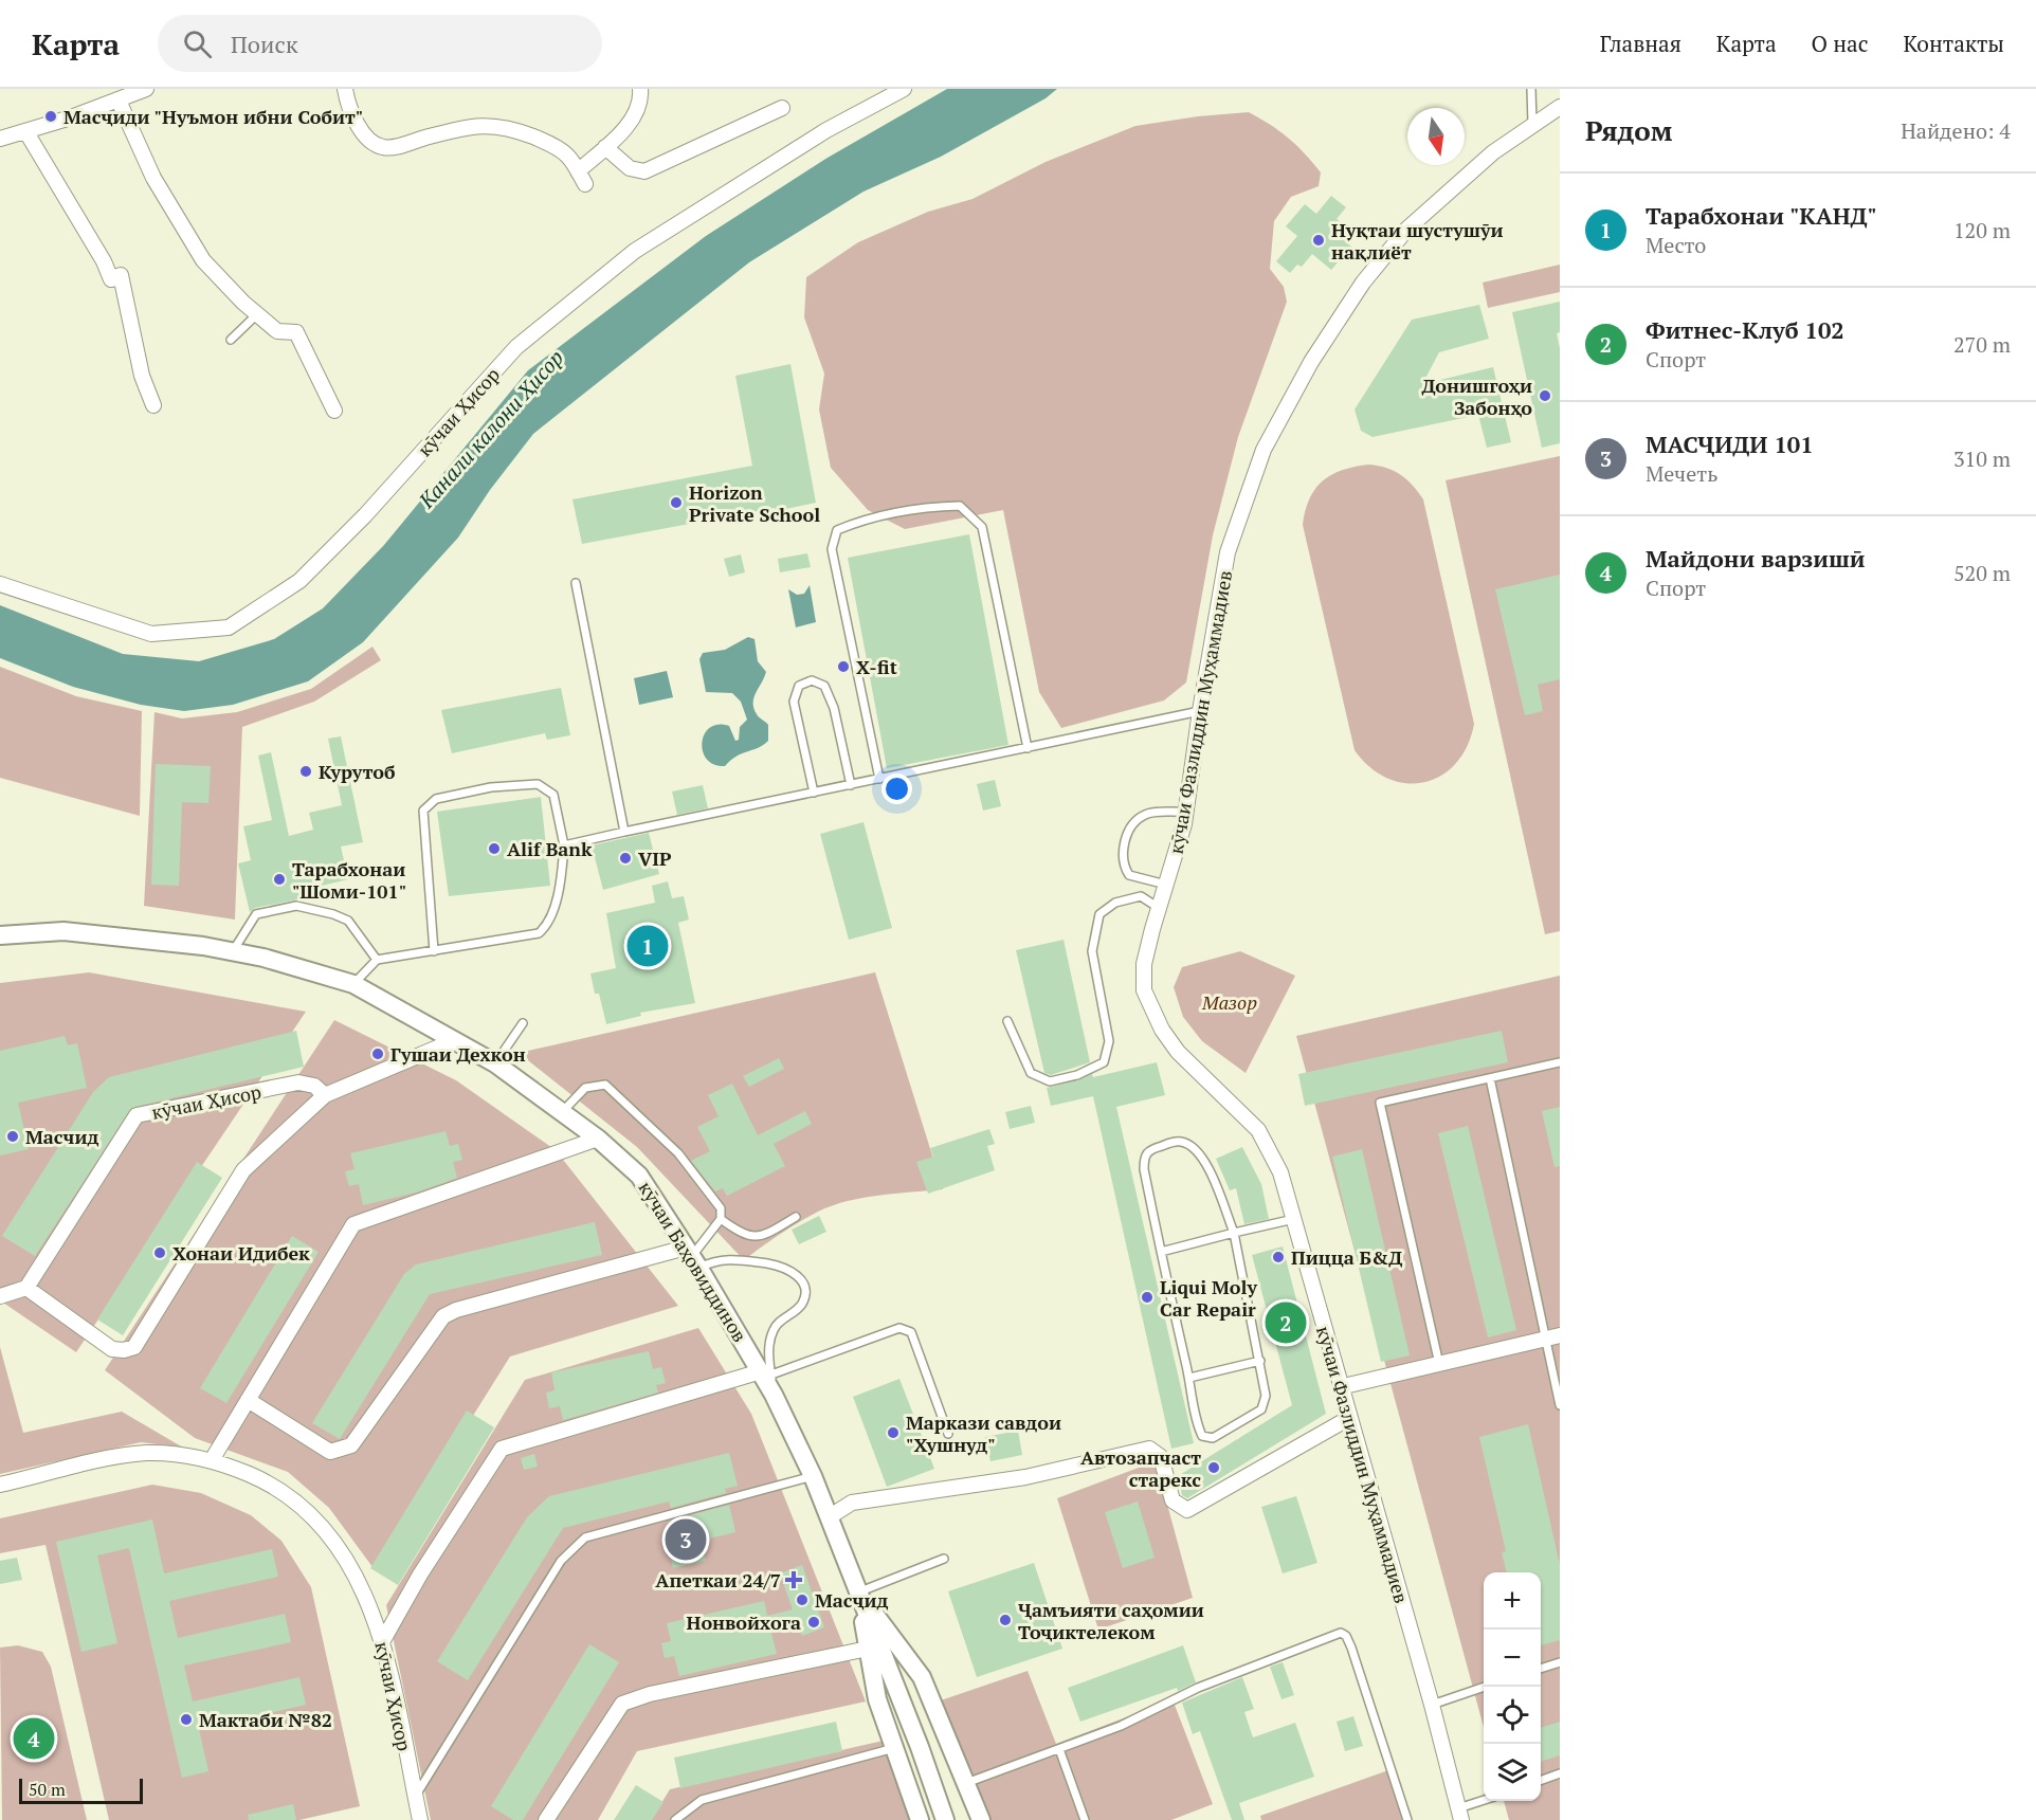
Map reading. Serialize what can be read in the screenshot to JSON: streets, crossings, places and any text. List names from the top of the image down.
{
  "streets": {
    "street": ["кӯчаи Ҳисор", "кӯчаи Фазлиддин Муҳаммадиев", "кӯчаи Баҳовиддинов"]
  },
  "water": ["Канали калони Ҳисор"],
  "parks": ["Мазор"],
  "places": {
    "other": [
      "Масҷиди \"Нуъмон ибни Собит\"",
      "Нуқтаи шустушӯи нақлиёт",
      "Донишгоҳи Забонҳо",
      "Horizon Private School",
      "X-fit",
      "Курутоб",
      "Alif Bank",
      "VIP",
      "Тарабхонаи \"Шоми-101\"",
      "Гушаи Дехкон",
      "Масчид",
      "Хонаи Идибек",
      "Пицца Б&Д",
      "Liqui Moly Car Repair",
      "Маркази савдои \"Хушнуд\"",
      "Автозапчаст старекс",
      "Масҷид",
      "Ҷамъияти саҳомии Тоҷиктелеком",
      "Нонвойхога",
      "Мактаби №82"
    ],
    "health": ["Апеткаи 24/7"]
  },
  "scale_bar": "50 m",
  "north": "bottom",
  "page": {
    "header": "Карта",
    "search": "Поиск",
    "nav": [
      "Главная",
      "Карта",
      "О нас",
      "Контакты"
    ],
    "heading": ["Рядом", "Найдено: 4"],
    "list": [
      {
        "mark": "1",
        "name": "Тарабхонаи \"КАНД\"",
        "note": "Место",
        "value": "120 m"
      },
      {
        "mark": "2",
        "name": "Фитнес-Клуб 102",
        "note": "Спорт",
        "value": "270 m"
      },
      {
        "mark": "3",
        "name": "МАСҶИДИ 101",
        "note": "Мечеть",
        "value": "310 m"
      },
      {
        "mark": "4",
        "name": "Майдони варзишӣ",
        "note": "Спорт",
        "value": "520 m"
      }
    ],
    "pins": [
      "1",
      "2",
      "3",
      "4"
    ],
    "map_buttons": ["+", "−"],
    "scale": "50 m"
  }
}
